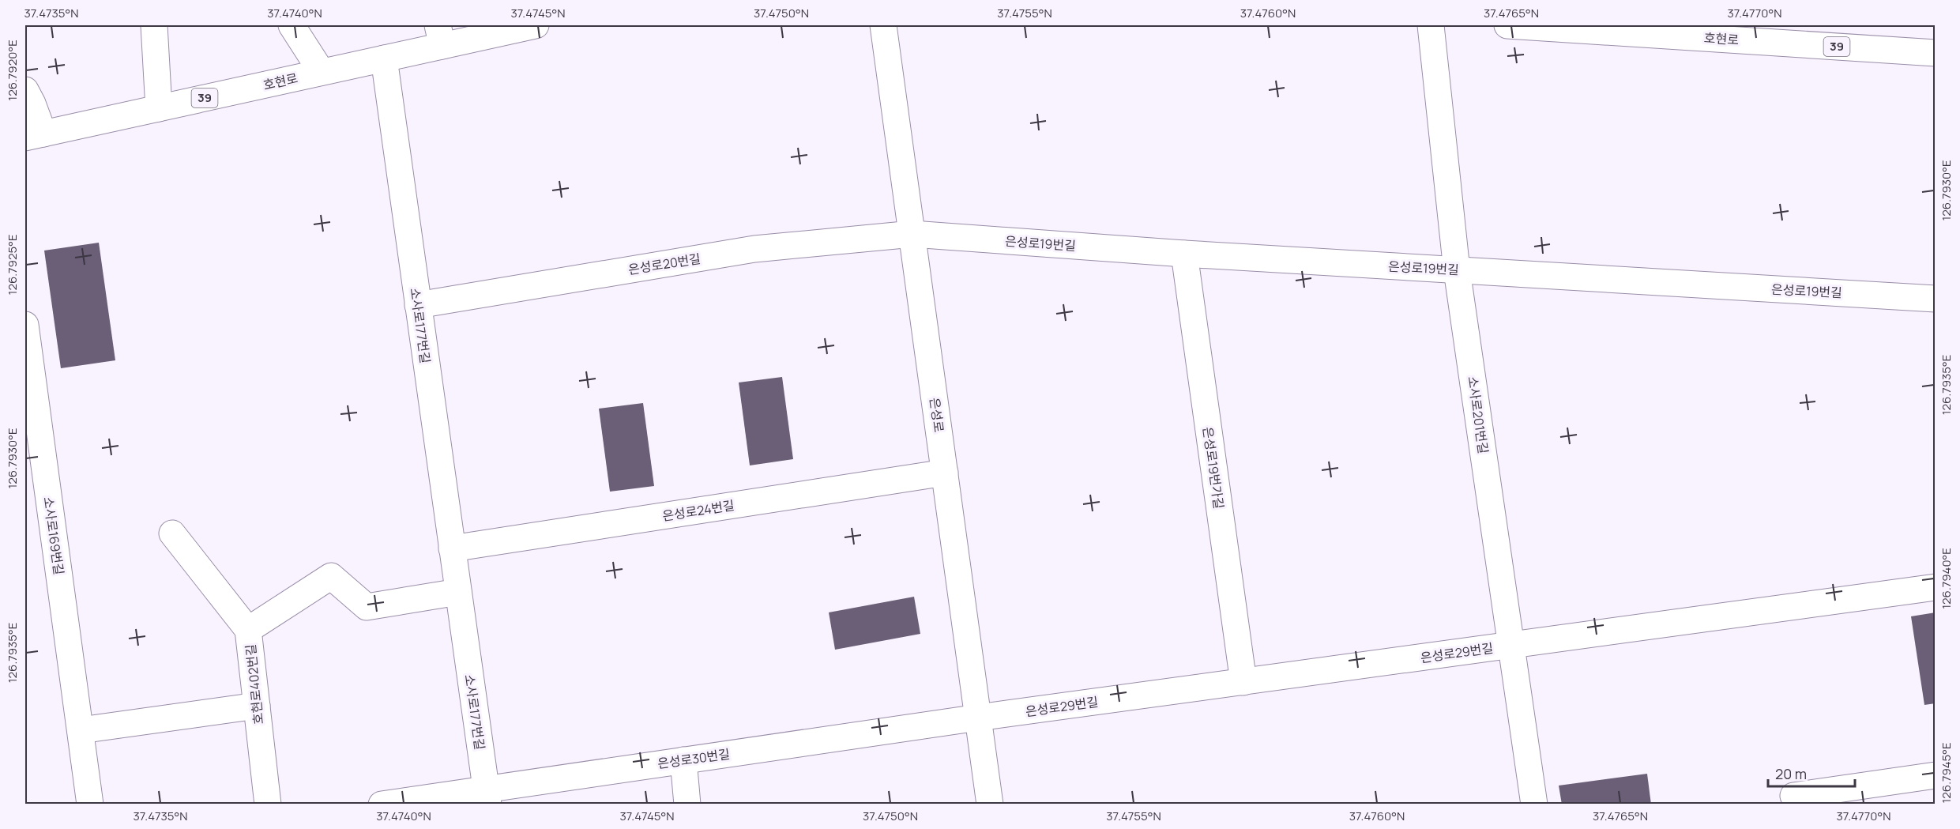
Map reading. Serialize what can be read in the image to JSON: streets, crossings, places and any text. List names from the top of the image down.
{
  "streets": {
    "street": [
      "호현로",
      "39",
      "은성로19번길",
      "은성로20번길",
      "소사로177번길",
      "은성로",
      "소사로201번길",
      "은성로19번가길",
      "은성로24번길",
      "소사로169번길",
      "은성로29번길",
      "호현로402번길",
      "은성로30번길"
    ]
  },
  "crossings": [
    ["호현로", "소사로177번길"],
    ["은성로19번길", "은성로20번길"],
    ["은성로19번길", "은성로"],
    ["은성로19번길", "소사로201번길"],
    ["은성로19번길", "은성로19번가길"],
    ["은성로20번길", "소사로177번길"],
    ["은성로20번길", "은성로"],
    ["소사로177번길", "은성로24번길"],
    ["소사로177번길", "은성로30번길"],
    ["은성로", "은성로24번길"],
    ["은성로", "은성로29번길"],
    ["은성로", "은성로30번길"],
    ["소사로201번길", "은성로29번길"],
    ["은성로19번가길", "은성로29번길"],
    ["은성로29번길", "은성로30번길"]
  ],
  "scale_bar": "20 m",
  "coordinates": [
    "37.4735°N",
    "37.4740°N",
    "37.4745°N",
    "37.4750°N",
    "37.4755°N",
    "37.4760°N",
    "37.4765°N",
    "37.4770°N",
    "126.7920°E",
    "126.7930°E",
    "126.7925°E",
    "126.7935°E",
    "126.7940°E",
    "126.7945°E"
  ]
}
